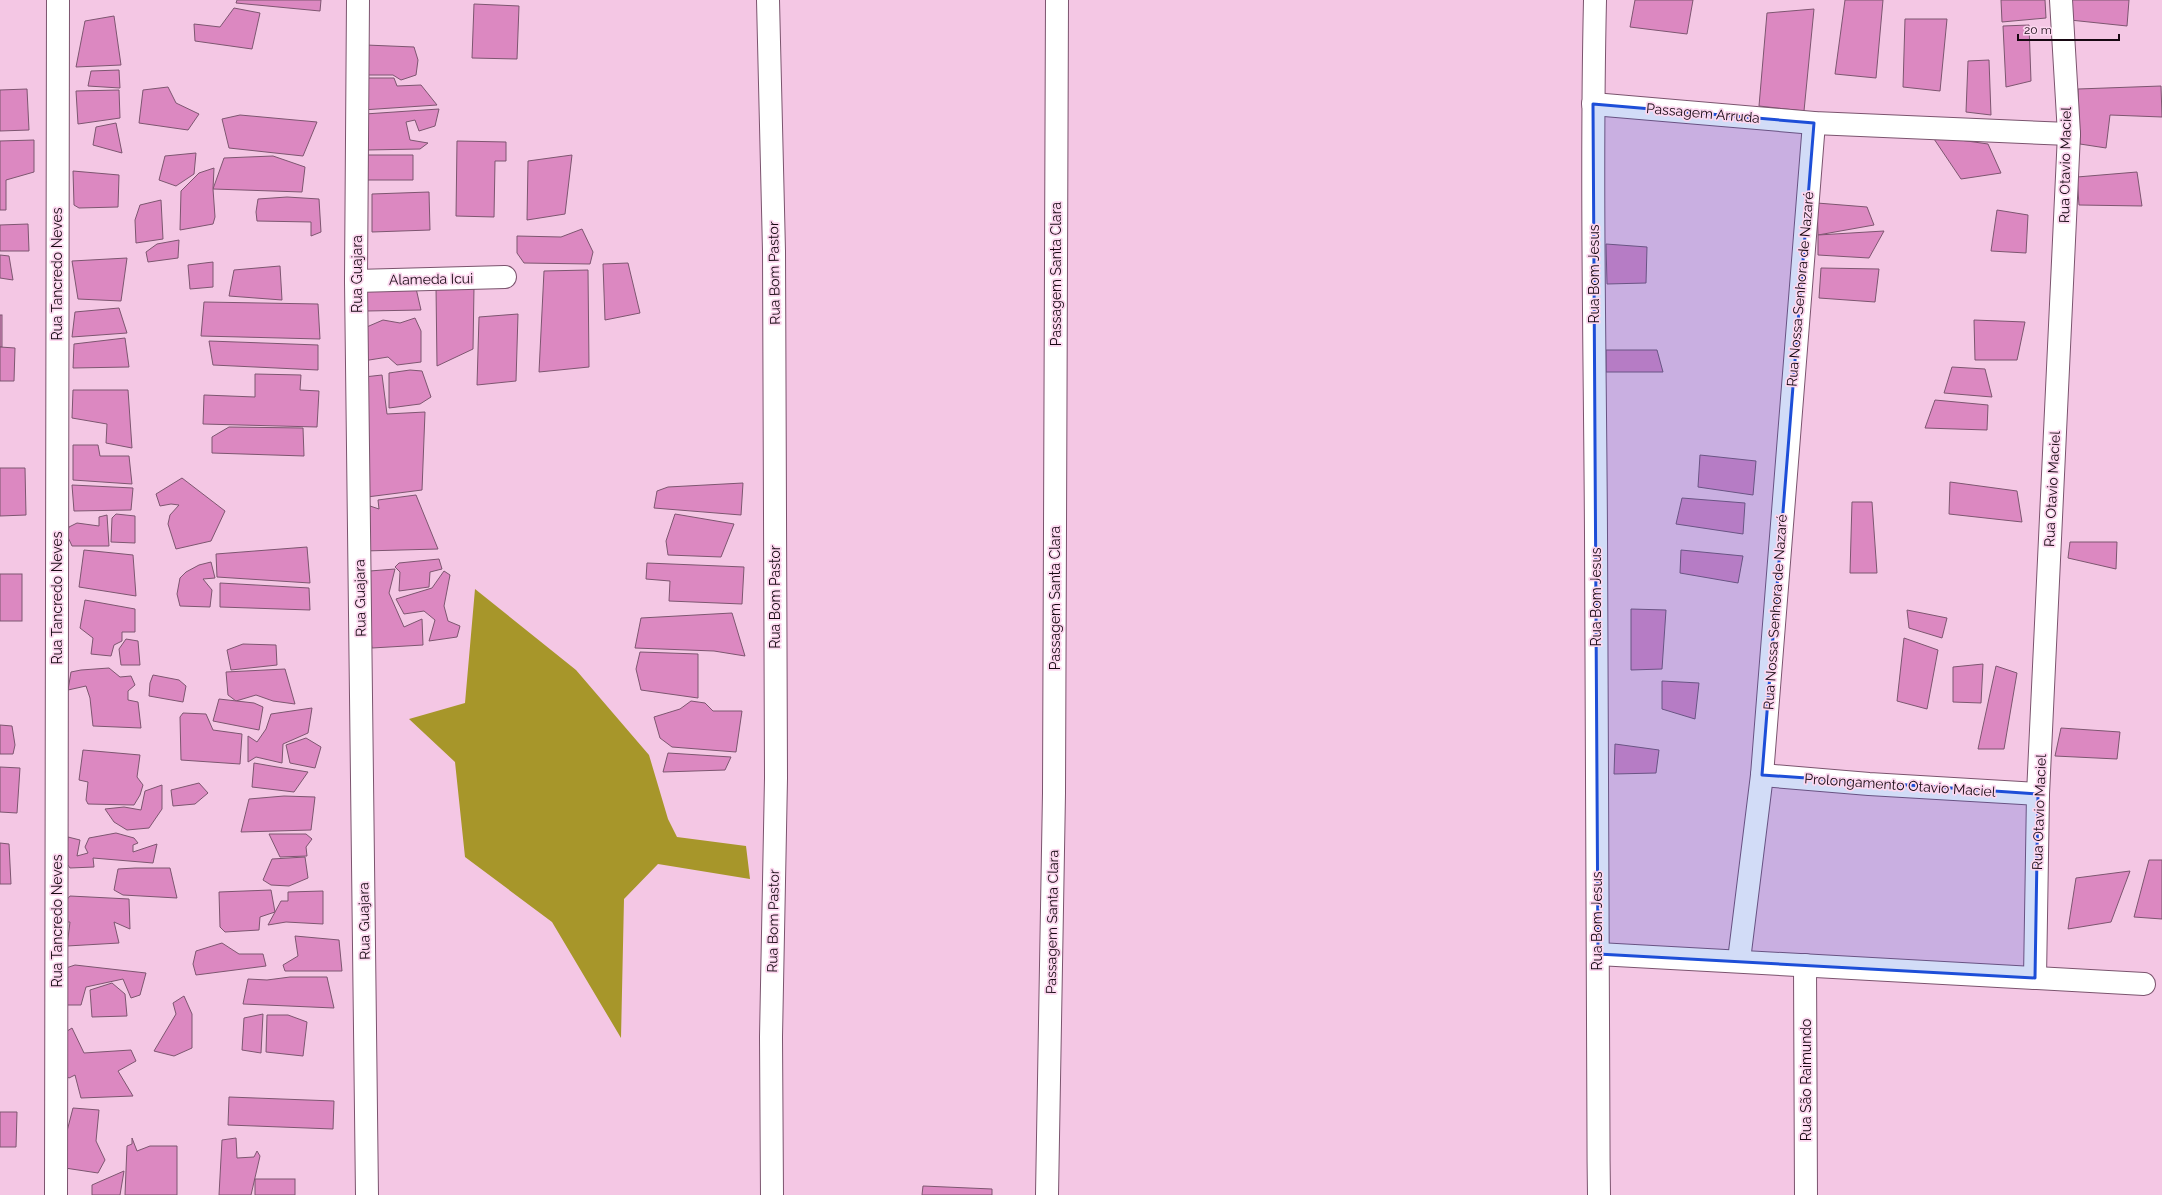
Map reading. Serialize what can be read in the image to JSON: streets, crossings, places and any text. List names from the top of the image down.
{
  "streets": {
    "street": [
      "Passagem Arruda",
      "Rua Otavio Maciel",
      "Rua Bom Pastor",
      "Rua Tancredo Neves",
      "Rua Guajara",
      "Passagem Santa Clara",
      "Rua Bom Jesus",
      "Alameda Icui",
      "Rua Nossa Senhora de Nazaré",
      "Prolongamento Otavio Maciel",
      "Rua São Raimundo"
    ]
  },
  "crossings": [
    ["Passagem Arruda", "Rua Otavio Maciel"],
    ["Passagem Arruda", "Rua Bom Jesus"],
    ["Passagem Arruda", "Rua Nossa Senhora de Nazaré"],
    ["Rua Otavio Maciel", "Prolongamento Otavio Maciel"],
    ["Rua Guajara", "Alameda Icui"],
    ["Rua Nossa Senhora de Nazaré", "Prolongamento Otavio Maciel"]
  ],
  "scale_bar": "20 m"
}
